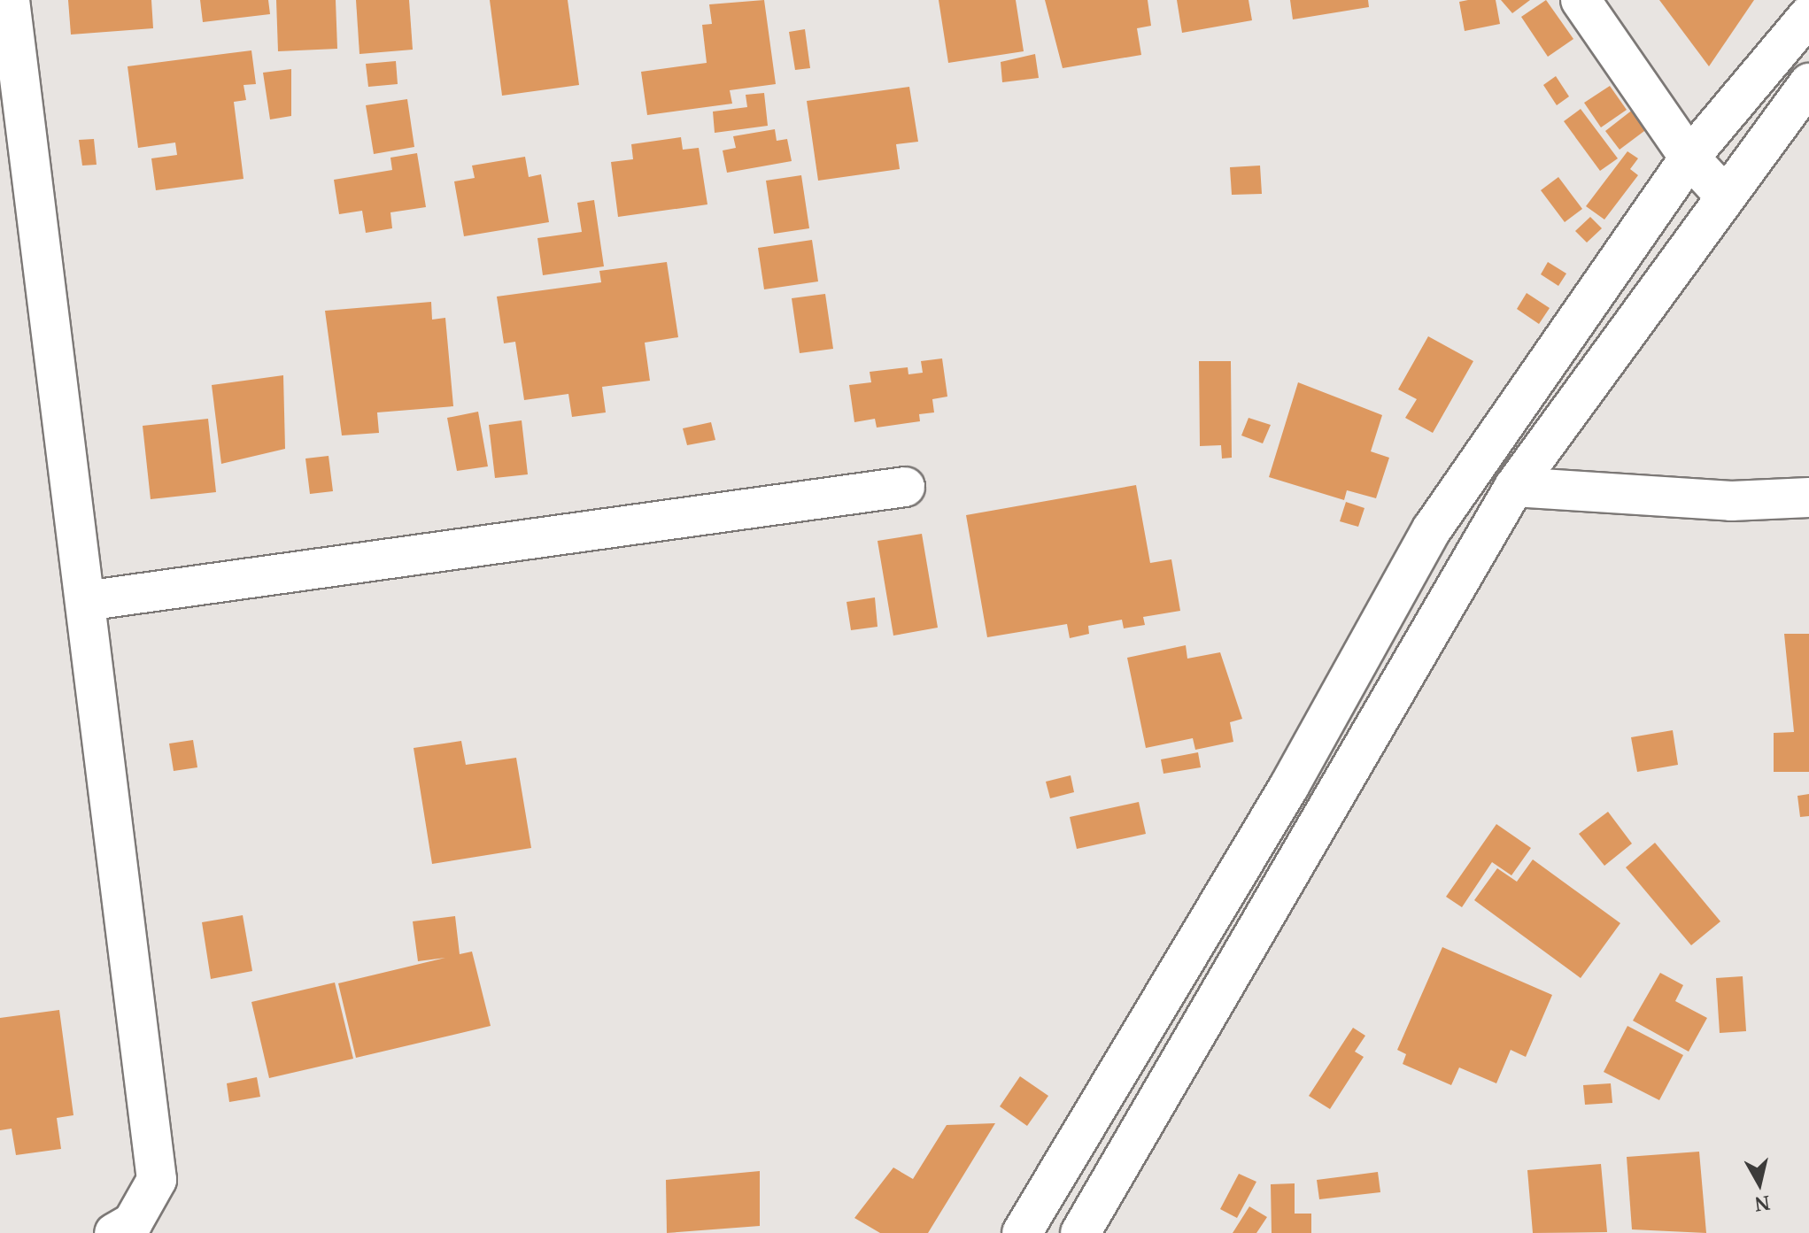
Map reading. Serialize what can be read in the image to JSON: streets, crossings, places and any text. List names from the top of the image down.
{
  "north": "bottom"
}
